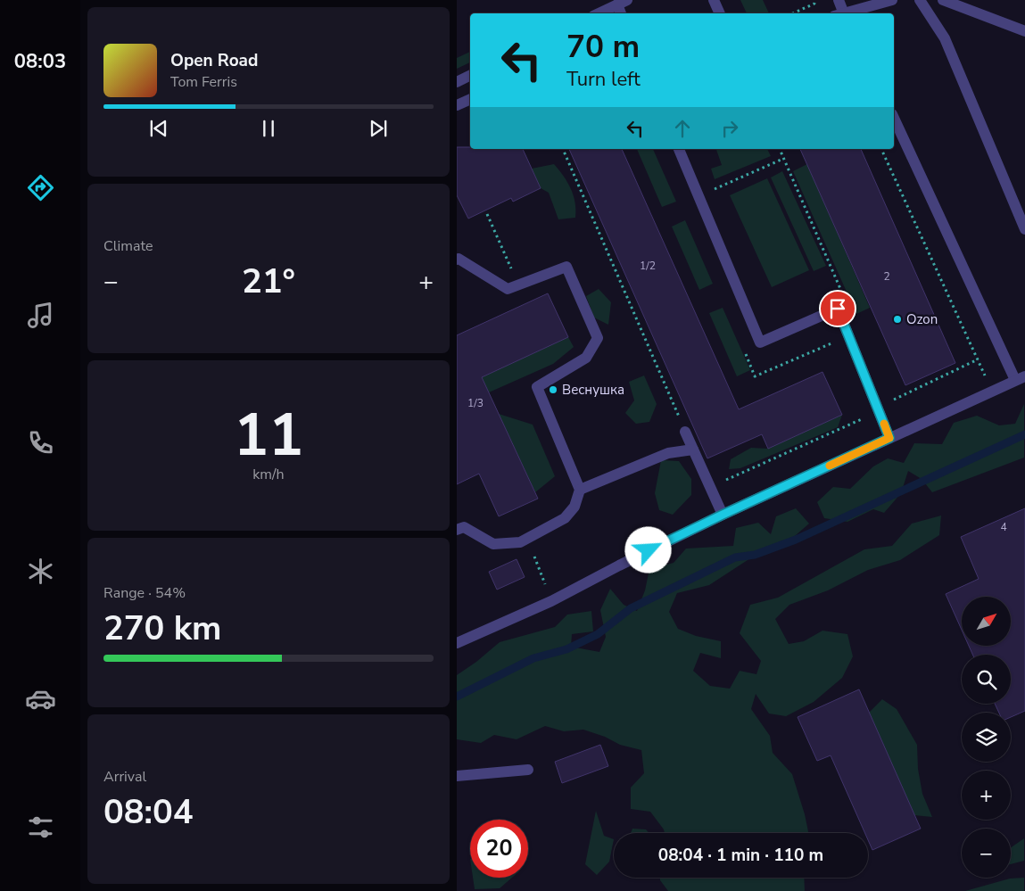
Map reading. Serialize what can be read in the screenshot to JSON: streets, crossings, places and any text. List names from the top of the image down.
{
  "places": ["Ozon", "Веснушка"],
  "house_numbers": [
    "1/2",
    "2",
    "1/3",
    "4"
  ],
  "north": "top right",
  "page": {
    "tabs": "08:03",
    "turn": ["70 m", "Turn left"],
    "song": ["Open Road", "Tom Ferris"],
    "tile": [
      "Climate",
      ["11", "km/h"],
      ["Range · 54%", "270 km"],
      ["Arrival", "08:04"]
    ],
    "heat": ["−", "21°", "+"],
    "map_buttons": ["+", "−"],
    "limit": "20",
    "trip": "08:04 · 1 min · 110 m"
  }
}
